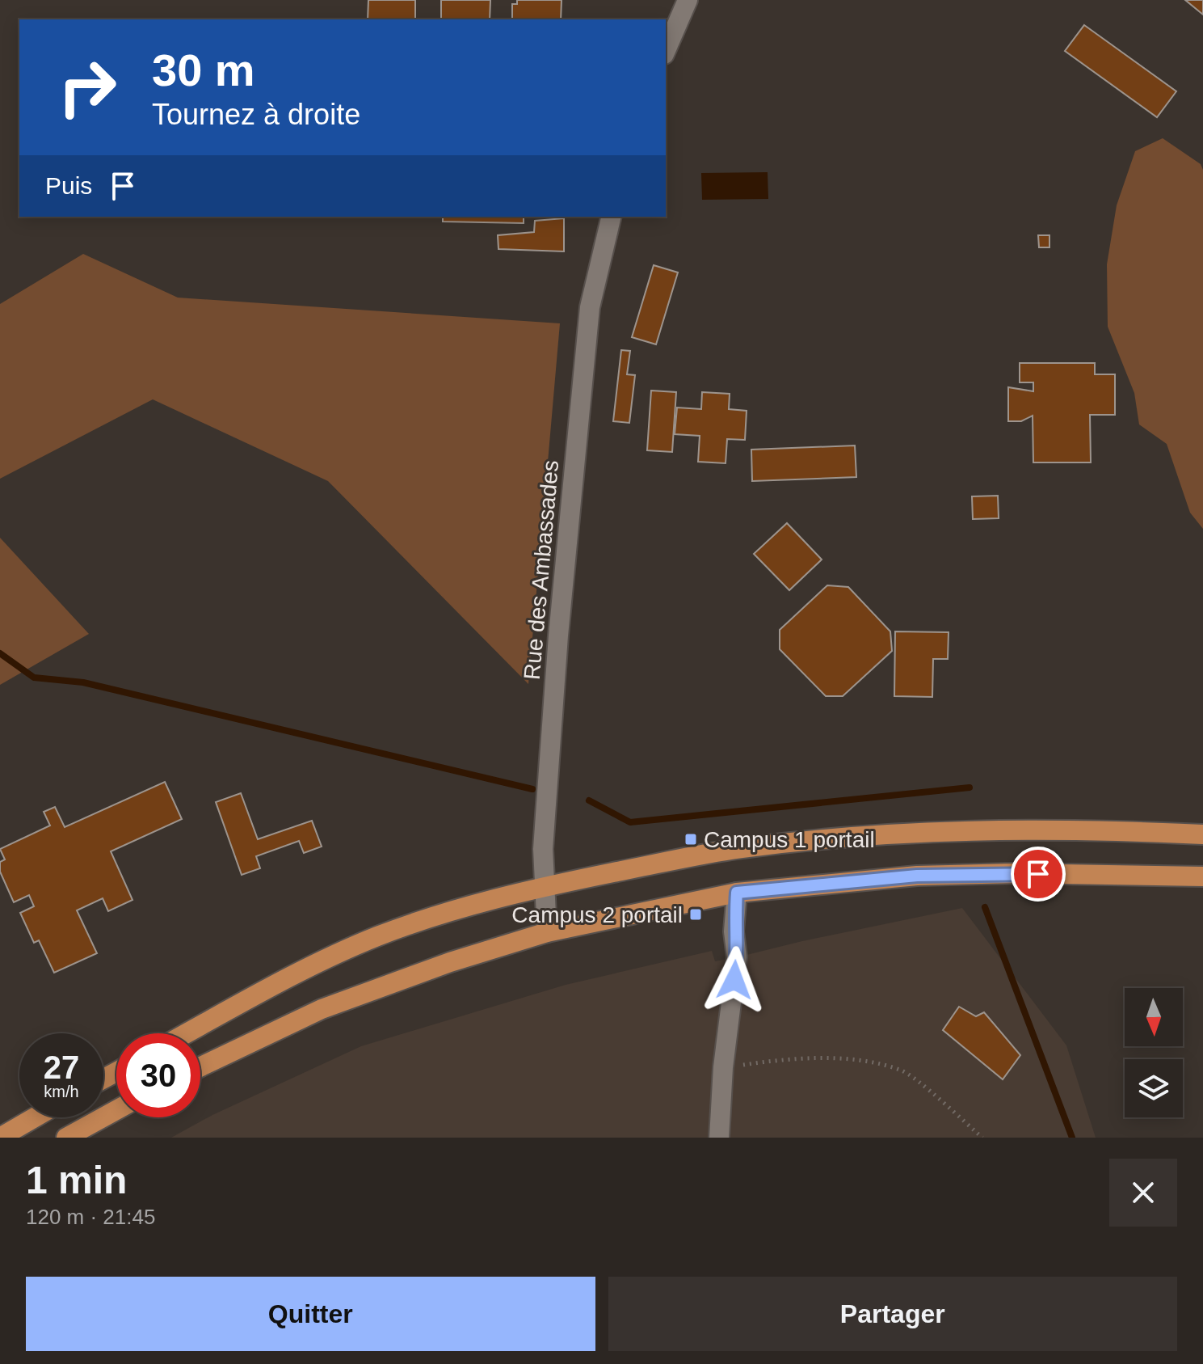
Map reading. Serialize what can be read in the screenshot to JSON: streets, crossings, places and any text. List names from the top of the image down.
{
  "streets": {
    "street": ["Rue des Ambassades"]
  },
  "places": {
    "transit": ["Campus 1 portail", "Campus 2 portail"]
  },
  "north": "bottom",
  "page": {
    "turn": ["30 m", "Tournez à droite"],
    "then": "Puis",
    "speed": "27 km/h",
    "limit": "30",
    "heading": ["1 min", "120 m · 21:45"],
    "buttons": ["Quitter", "Partager"]
  }
}
